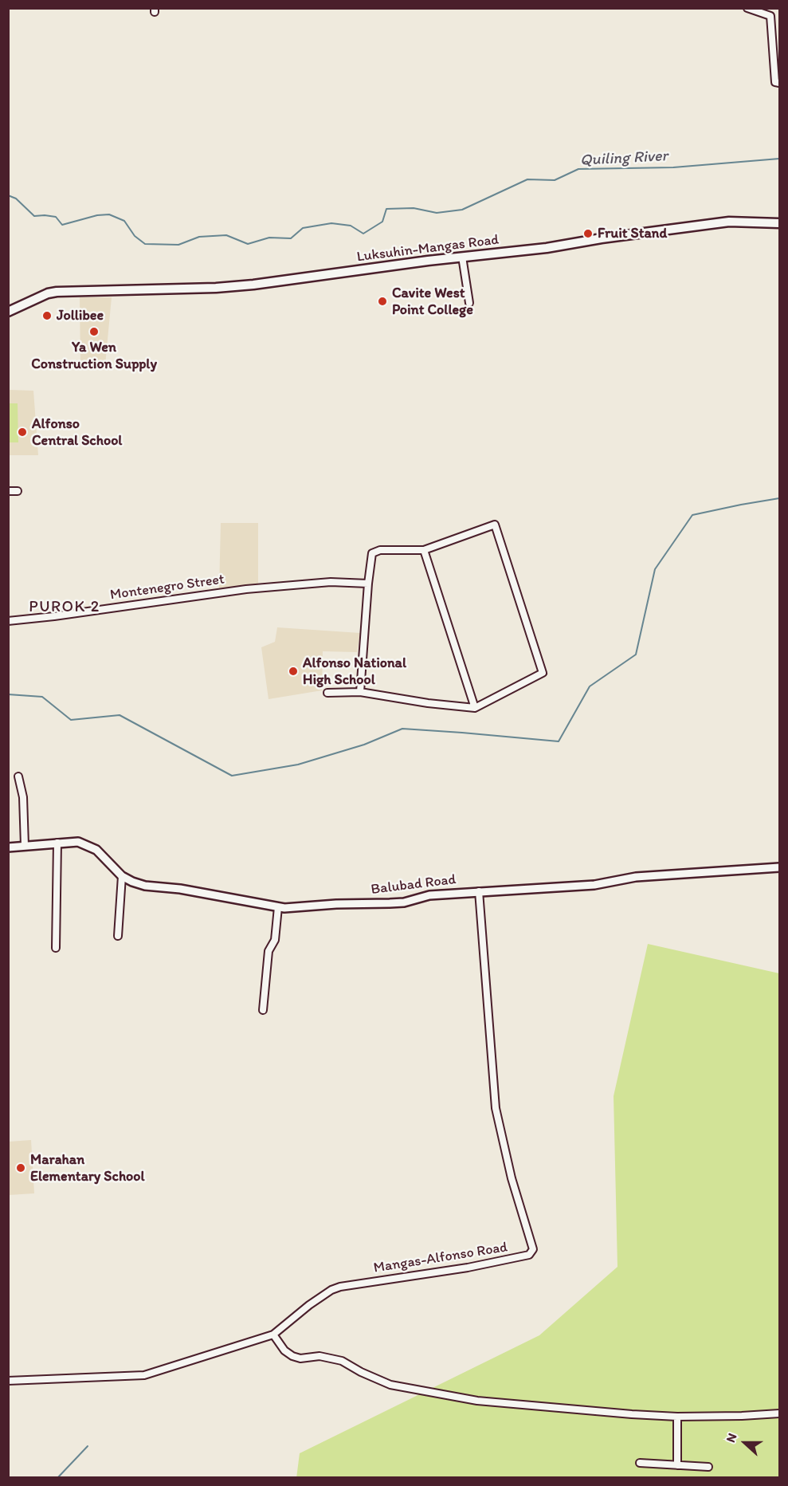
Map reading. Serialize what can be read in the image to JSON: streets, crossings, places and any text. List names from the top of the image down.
{
  "streets": {
    "main road": ["Luksuhin-Mangas Road"],
    "street": ["Montenegro Street", "Balubad Road", "Mangas-Alfonso Road"]
  },
  "crossings": [
    ["Balubad Road", "Mangas-Alfonso Road"]
  ],
  "districts": ["PUROK 2"],
  "water": ["Quiling River"],
  "places": [
    "Fruit Stand",
    "Cavite West Point College",
    "Jollibee",
    "Ya Wen Construction Supply",
    "Alfonso Central School",
    "Alfonso National High School",
    "Marahan Elementary School"
  ],
  "north": "left"
}
